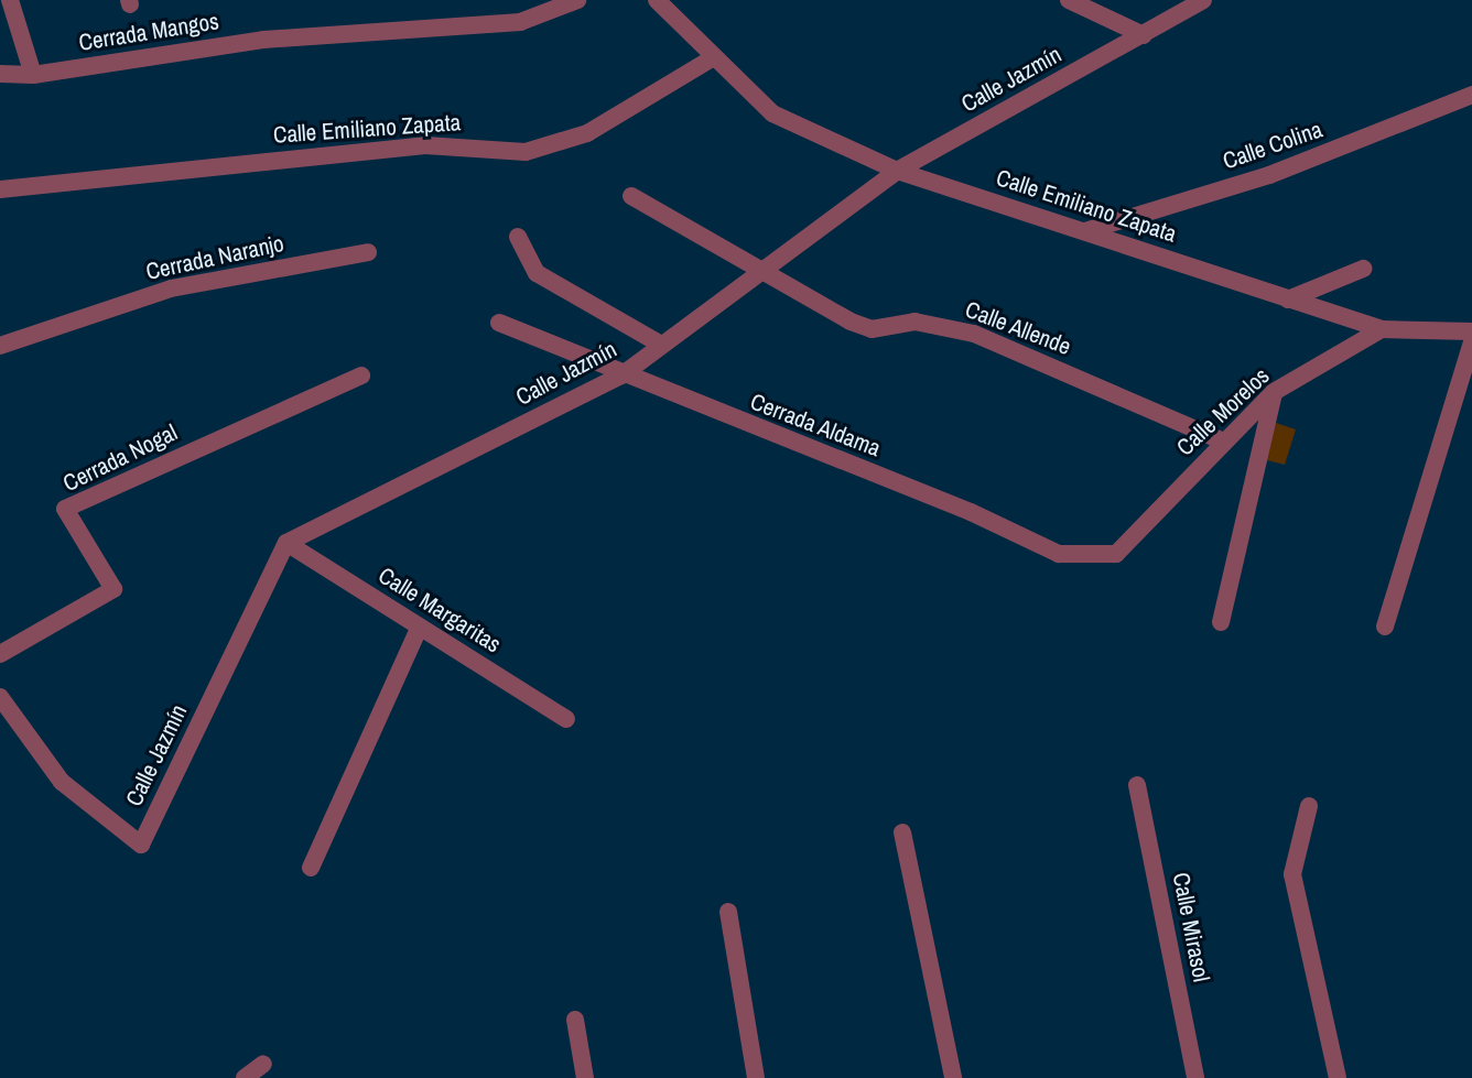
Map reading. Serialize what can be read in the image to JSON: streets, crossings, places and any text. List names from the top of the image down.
{
  "streets": {
    "street": [
      "Cerrada Mangos",
      "Calle Jazmín",
      "Calle Emiliano Zapata",
      "Calle Colina",
      "Cerrada Naranjo",
      "Calle Allende",
      "Calle Morelos",
      "Cerrada Aldama",
      "Cerrada Nogal",
      "Calle Margaritas",
      "Calle Mirasol"
    ]
  },
  "crossings": [
    ["Calle Jazmín", "Calle Emiliano Zapata"],
    ["Calle Jazmín", "Calle Allende"],
    ["Calle Jazmín", "Cerrada Aldama"],
    ["Calle Jazmín", "Calle Margaritas"],
    ["Calle Emiliano Zapata", "Calle Colina"],
    ["Calle Emiliano Zapata", "Calle Morelos"],
    ["Calle Allende", "Calle Morelos"],
    ["Calle Morelos", "Cerrada Aldama"]
  ]
}
